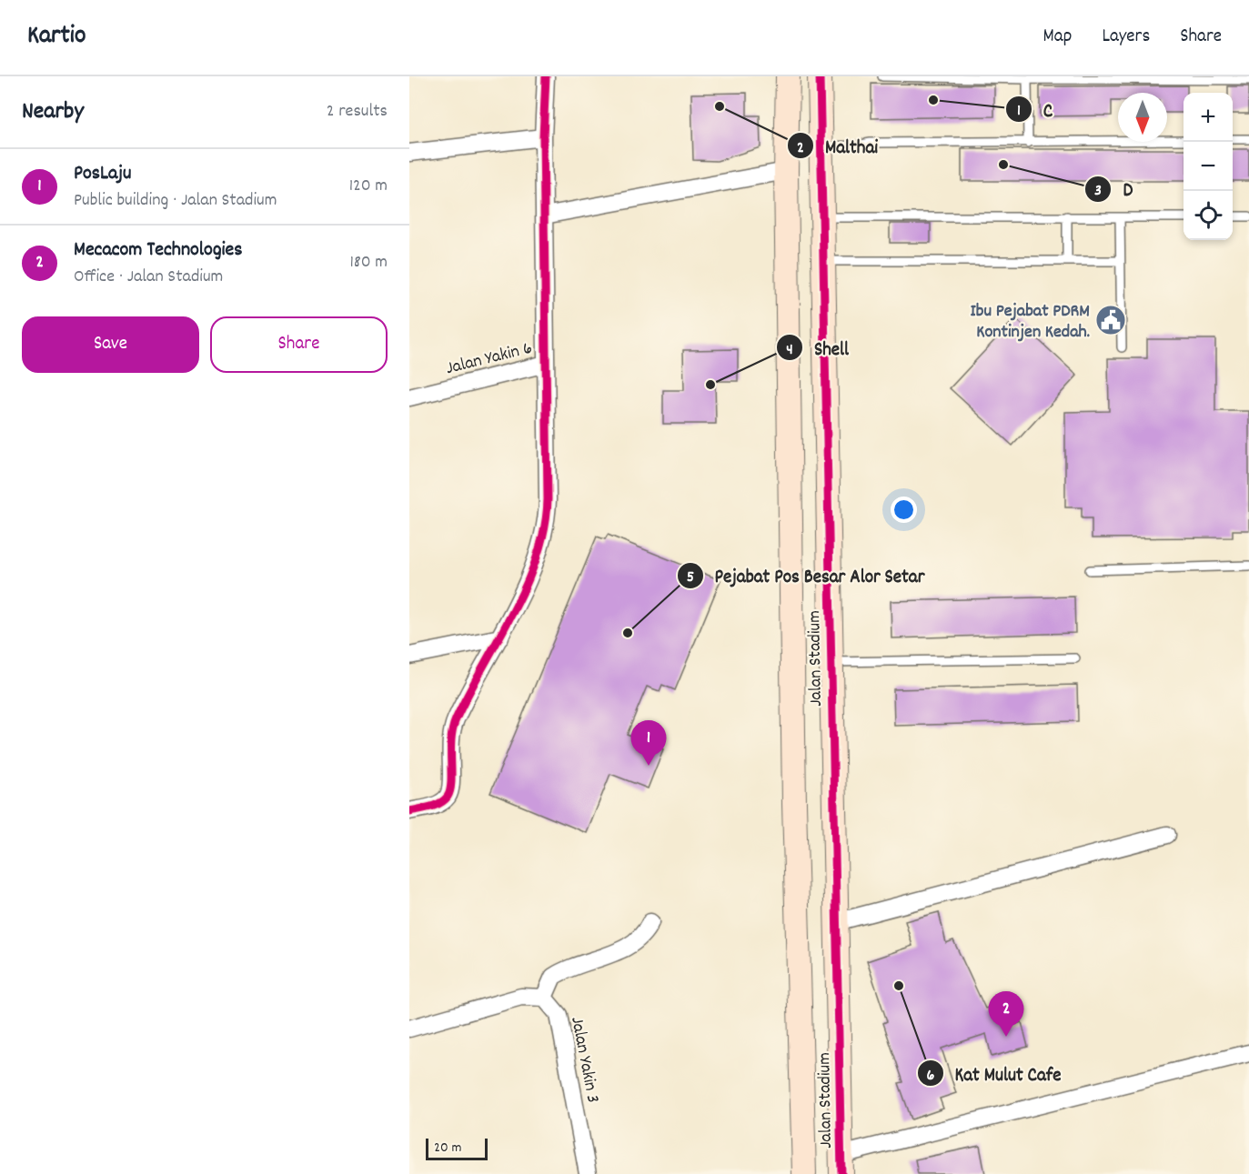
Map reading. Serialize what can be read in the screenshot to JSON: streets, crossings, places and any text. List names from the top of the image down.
{
  "streets": {
    "main road": ["Jalan Stadium"],
    "street": ["Jalan Yakin 6", "Jalan Yakin 3"]
  },
  "places": {
    "other": [
      "C",
      "Malthai",
      "D",
      "Shell",
      "Pejabat Pos Besar Alor Setar",
      "Kat Mulut Cafe"
    ],
    "public building": ["Ibu Pejabat PDRM Kontinjen Kedah."]
  },
  "scale_bar": "20 m",
  "north": "bottom",
  "page": {
    "header": "Kartio",
    "nav": ["Map", "Layers", "Share"],
    "heading": ["Nearby", "2 results"],
    "map_buttons": ["+", "−"],
    "list": [
      {
        "mark": "1",
        "name": "PosLaju",
        "note": "Public building · Jalan Stadium",
        "value": "120 m"
      },
      {
        "mark": "2",
        "name": "Mecacom Technologies",
        "note": "Office · Jalan Stadium",
        "value": "180 m"
      }
    ],
    "buttons": ["Save", "Share"],
    "pins": ["1", "2"],
    "scale": "20 m"
  }
}
